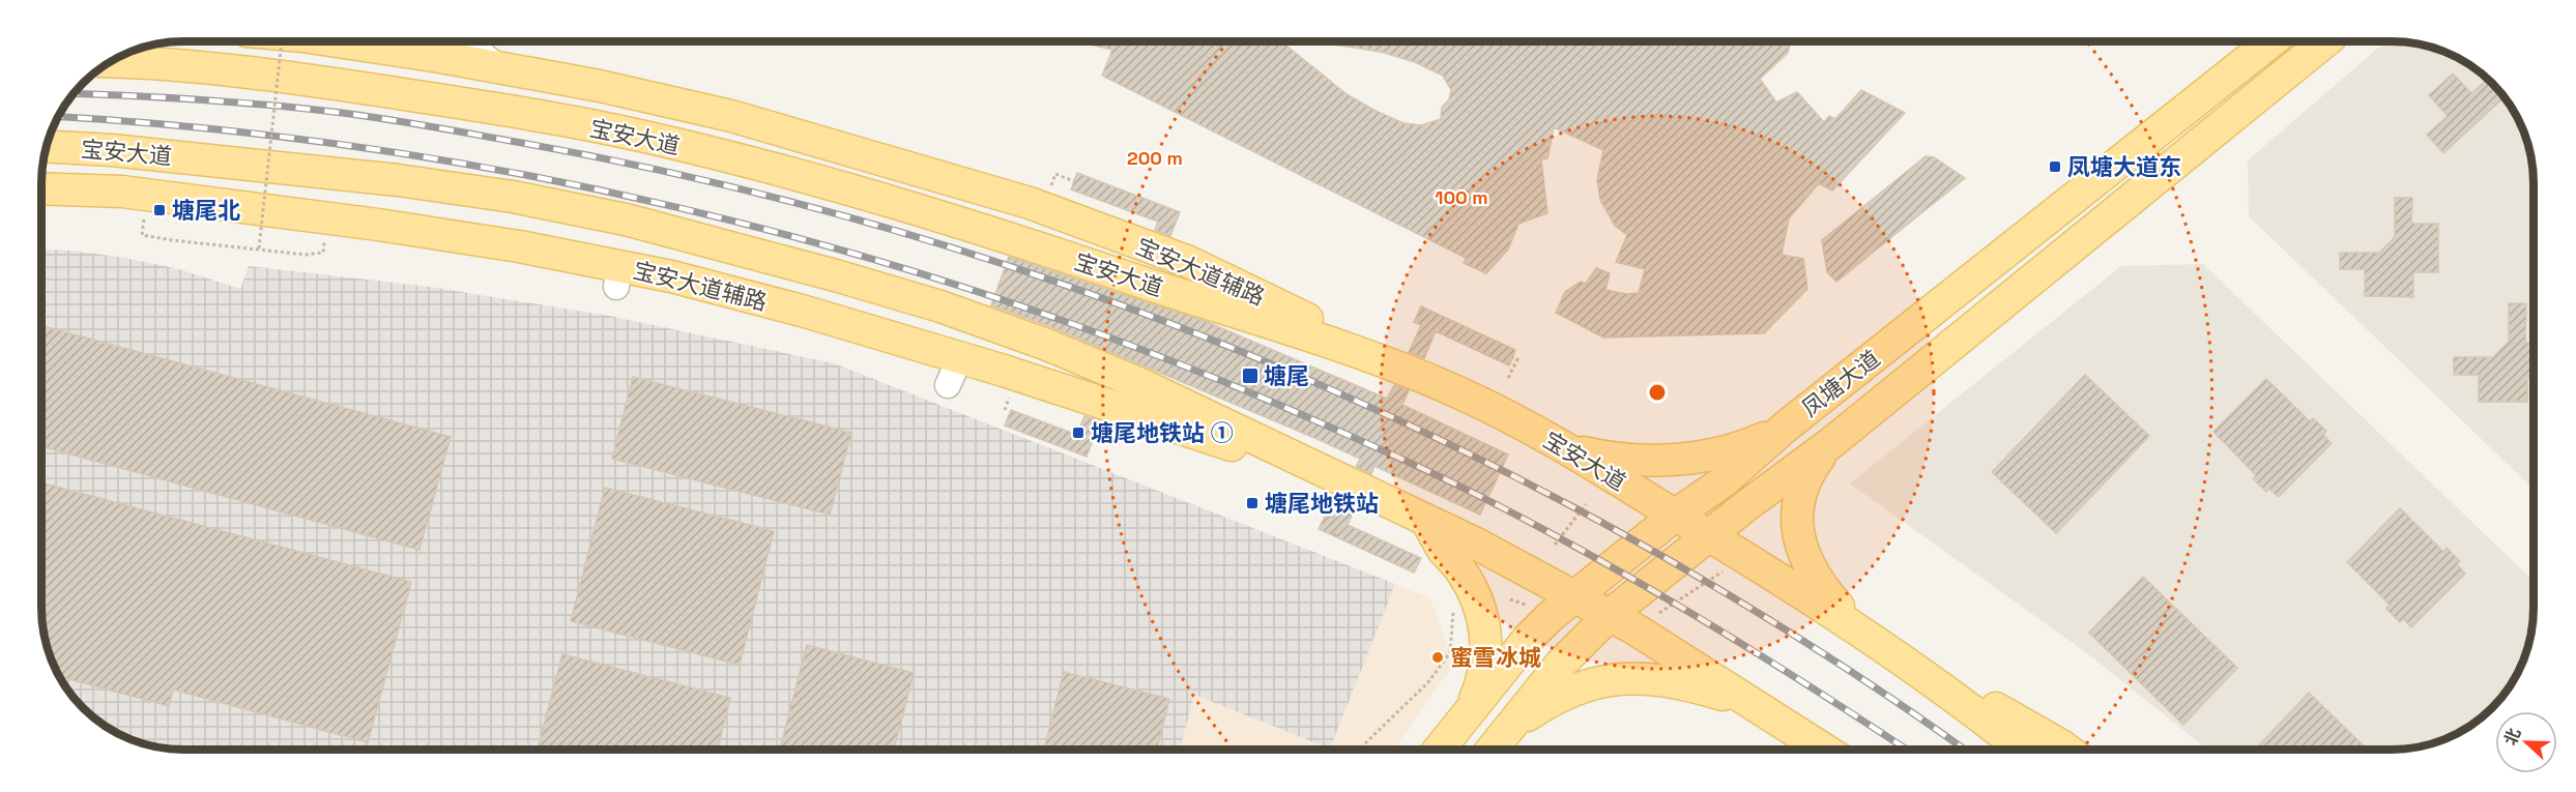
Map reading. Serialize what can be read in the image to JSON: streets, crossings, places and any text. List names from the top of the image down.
{
  "streets": {
    "main road": ["宝安大道", "宝安大道辅路", "凤塘大道"]
  },
  "crossings": [
    ["宝安大道", "宝安大道辅路"],
    ["宝安大道", "凤塘大道"]
  ],
  "places": {
    "transit": [
      "凤塘大道东",
      "塘尾北",
      "塘尾",
      "塘尾地铁站 ①",
      "塘尾地铁站"
    ],
    "other": ["蜜雪冰城"]
  },
  "north": "left",
  "rings": ["200 m", "100 m"]
}
